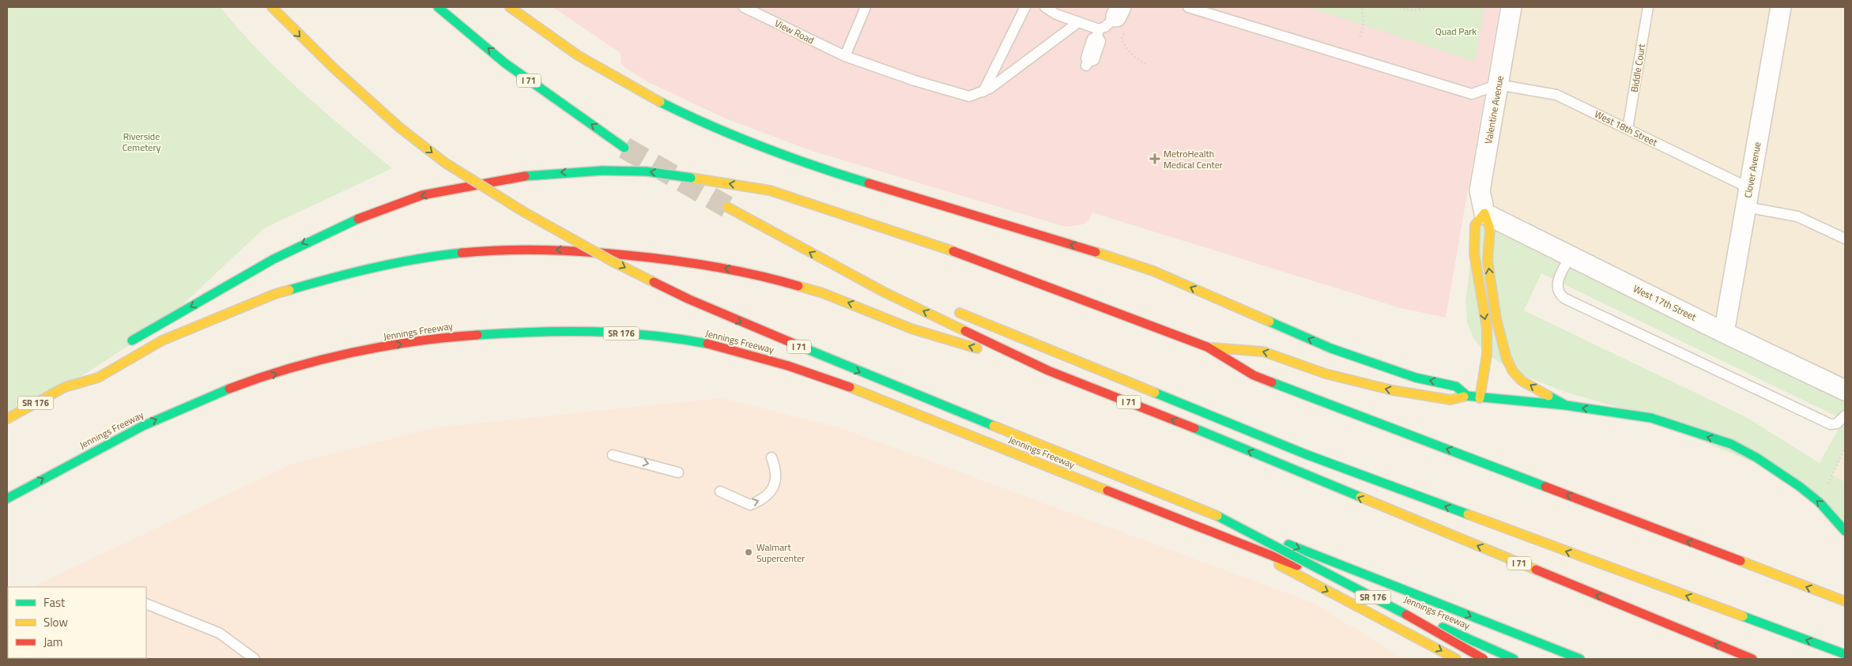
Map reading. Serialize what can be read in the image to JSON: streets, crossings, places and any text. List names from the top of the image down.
{
  "streets": {
    "main road": ["I 71", "Jennings Freeway", "SR 176"],
    "street": ["Valentine Avenue", "Clover Avenue", "West 17th Street"],
    "lane": ["View Road", "Biddle Court", "West 18th Street"]
  },
  "crossings": [
    ["Biddle Court", "West 18th Street"],
    ["I 71", "SR 176"],
    ["Valentine Avenue", "West 18th Street"],
    ["Valentine Avenue", "West 17th Street"],
    ["West 18th Street", "Clover Avenue"],
    ["Clover Avenue", "West 17th Street"]
  ],
  "parks": ["Quad Park", "Riverside Cemetery"],
  "places": {
    "health": ["MetroHealth Medical Center"],
    "other": ["Walmart Supercenter"]
  },
  "legend": ["Fast", "Slow", "Jam"]
}
